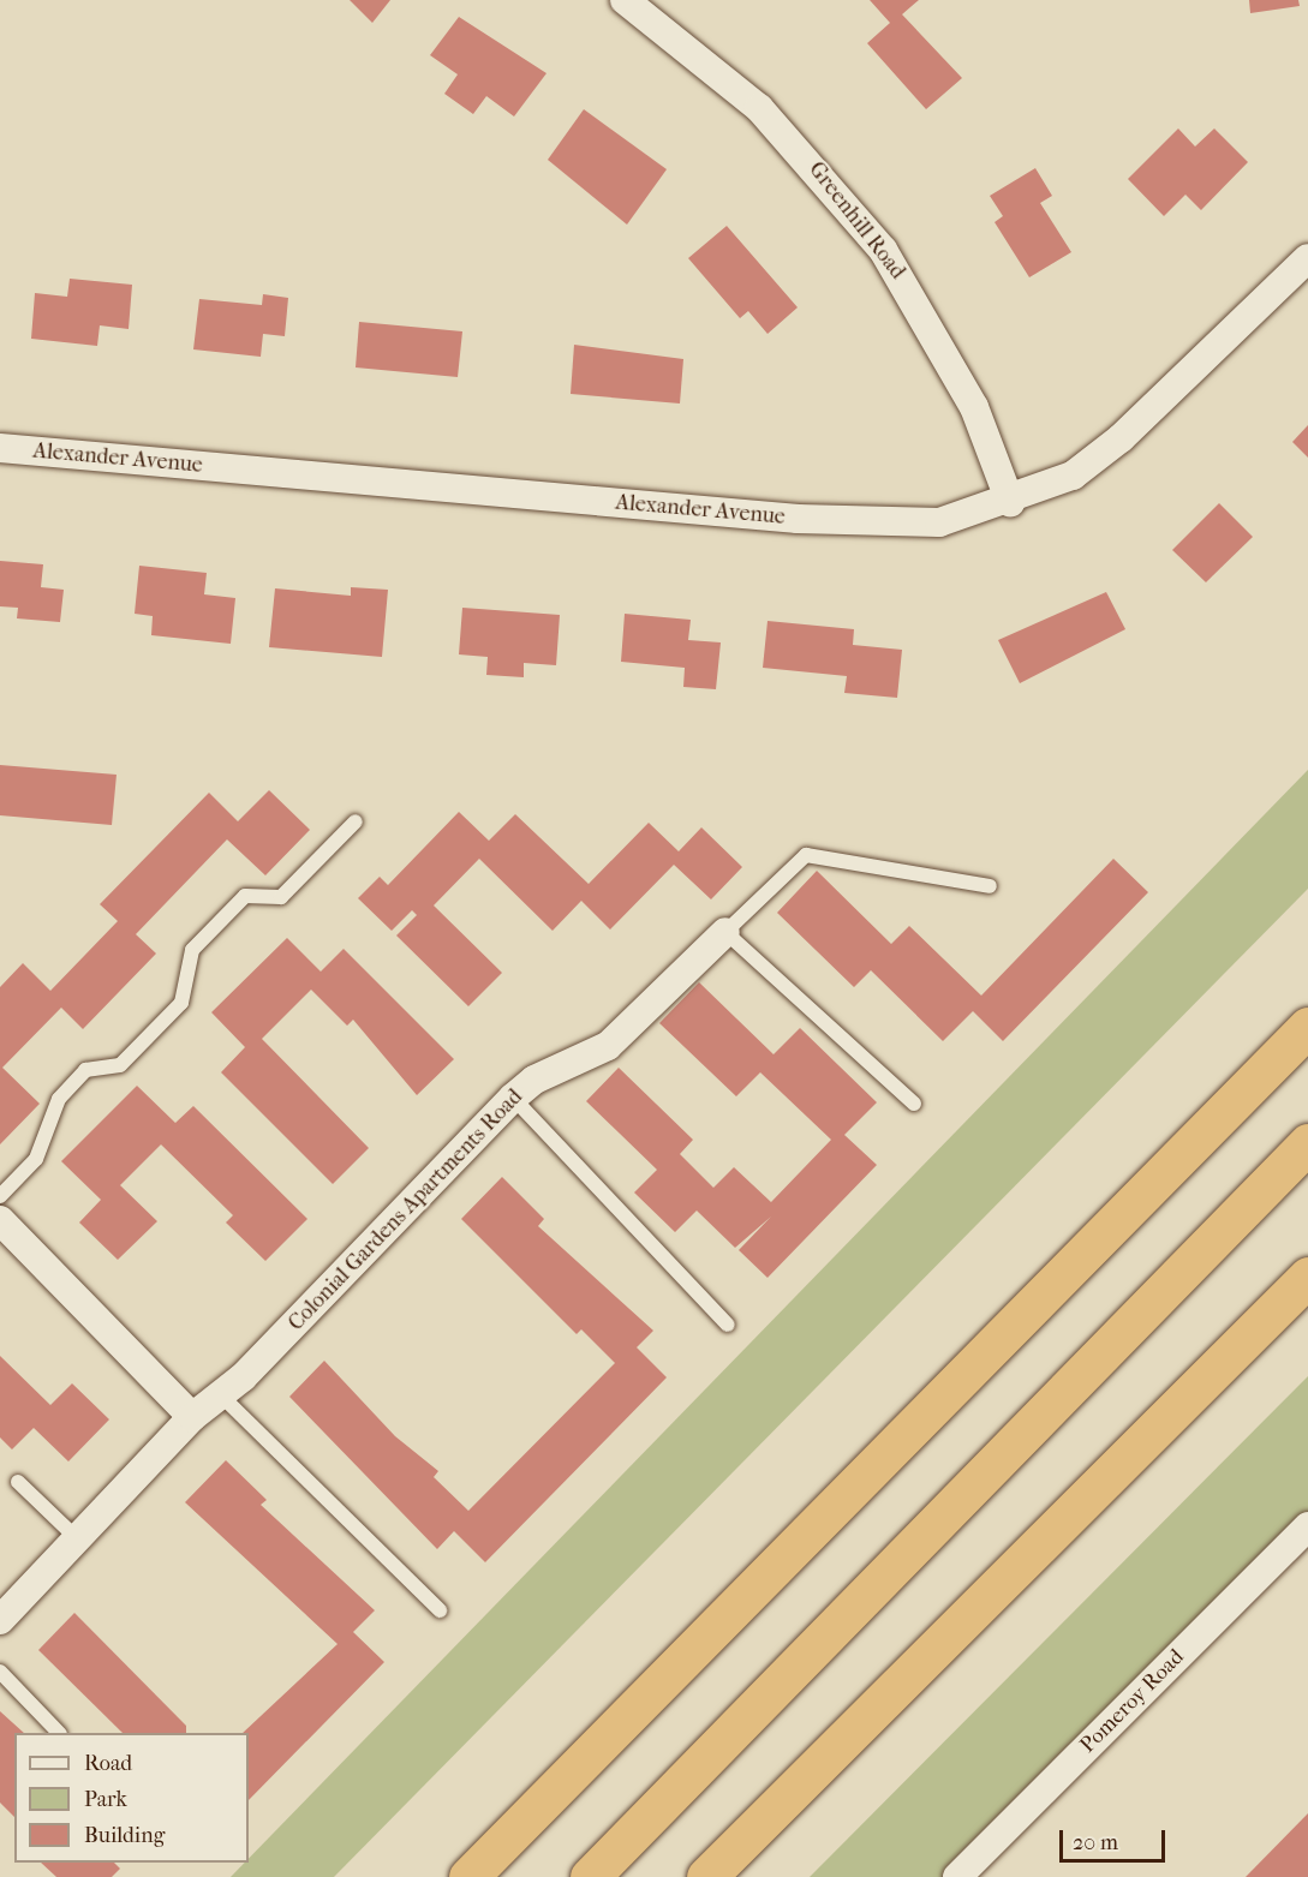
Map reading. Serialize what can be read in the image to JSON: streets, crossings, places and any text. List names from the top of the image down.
{
  "streets": {
    "street": [
      "Greenhill Road",
      "Alexander Avenue",
      "Colonial Gardens Apartments Road",
      "Pomeroy Road"
    ]
  },
  "crossings": [
    ["Greenhill Road", "Alexander Avenue"]
  ],
  "legend": ["Road", "Park", "Building"],
  "scale_bar": "20 m"
}
